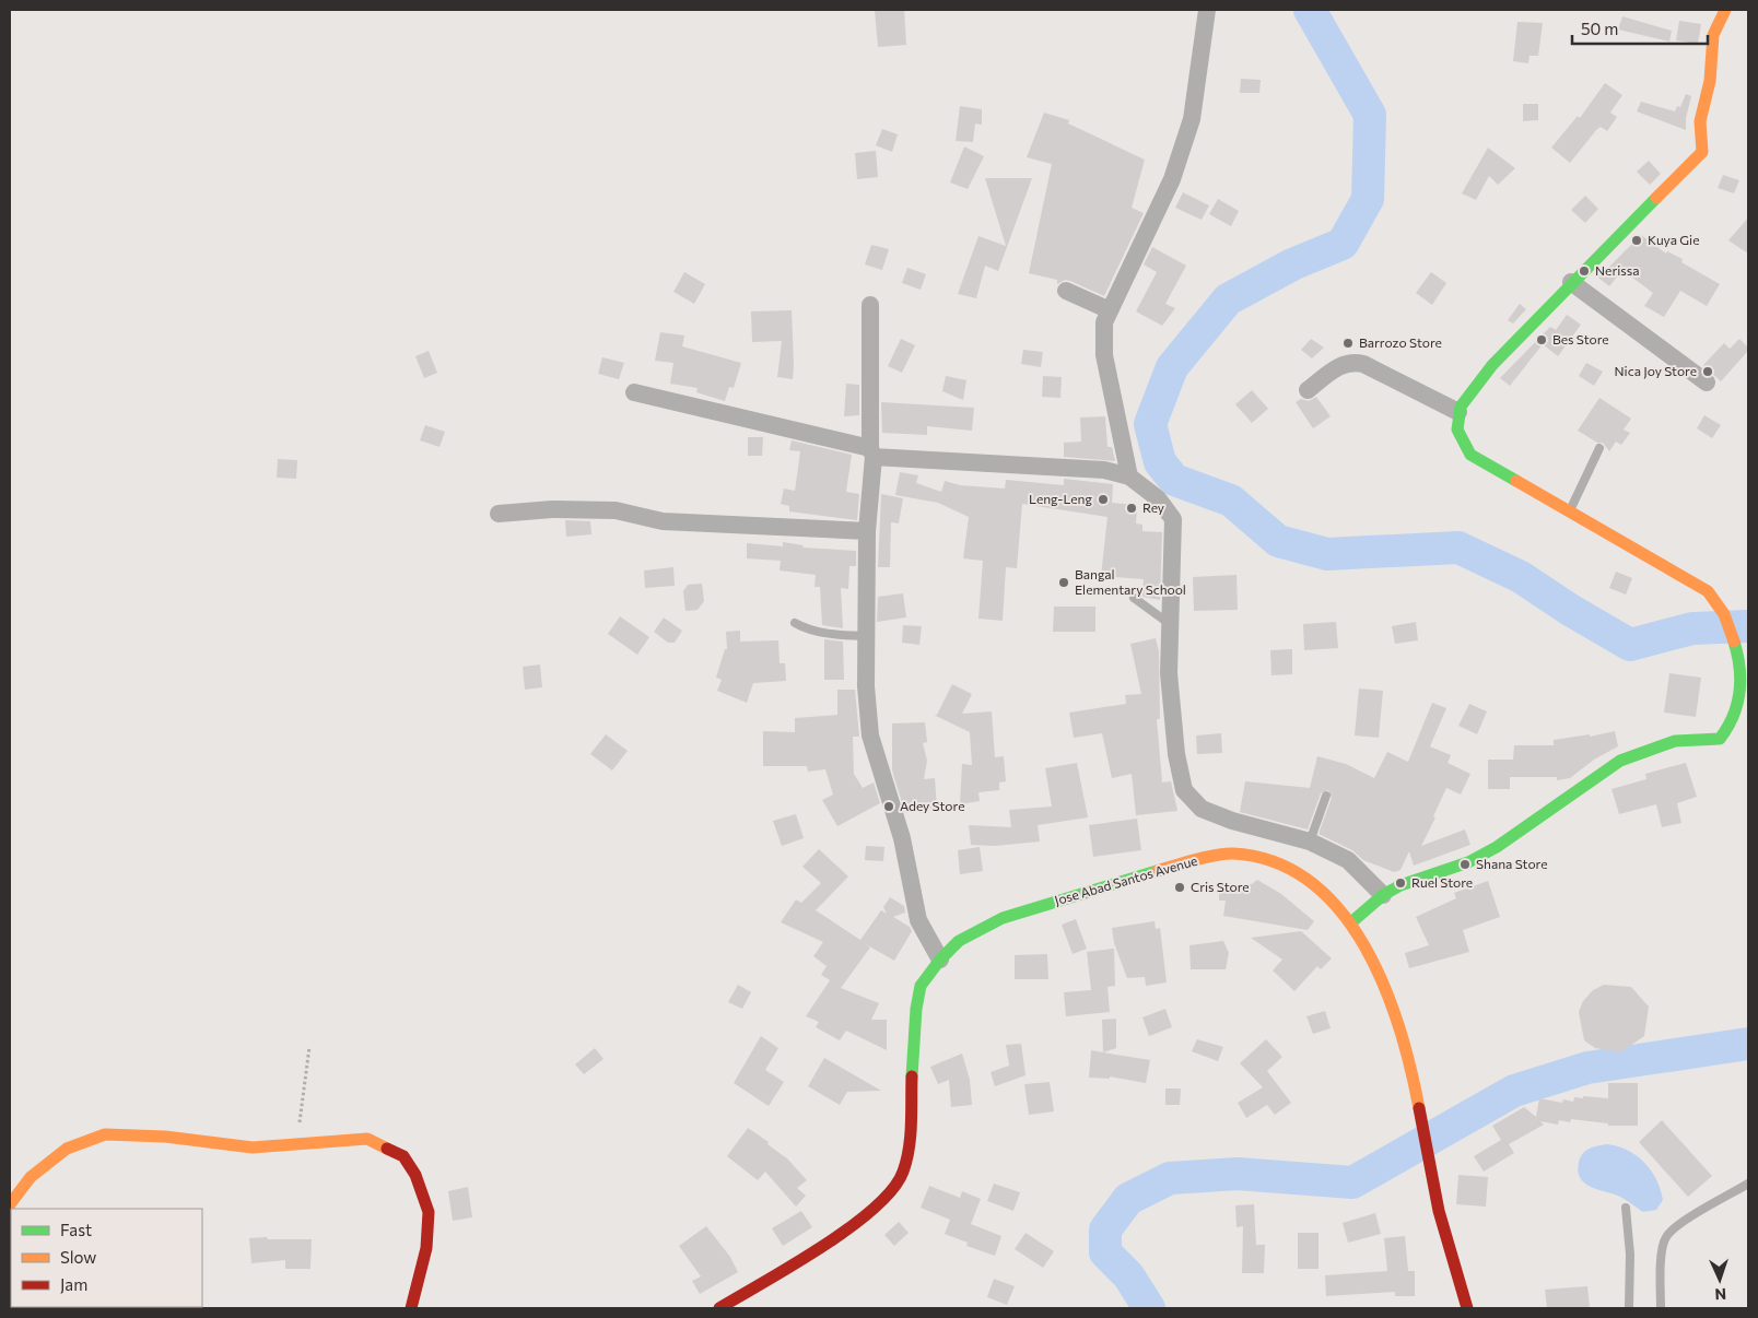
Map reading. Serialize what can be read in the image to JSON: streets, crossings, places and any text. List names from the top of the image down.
{
  "streets": {
    "main road": ["Jose Abad Santos Avenue"]
  },
  "places": [
    "Kuya Gie",
    "Nerissa",
    "Bes Store",
    "Barrozo Store",
    "Nica Joy Store",
    "Leng-Leng",
    "Rey",
    "Bangal Elementary School",
    "Adey Store",
    "Shana Store",
    "Ruel Store",
    "Cris Store"
  ],
  "legend": ["Fast", "Slow", "Jam"],
  "scale_bar": "50 m",
  "north": "bottom"
}
